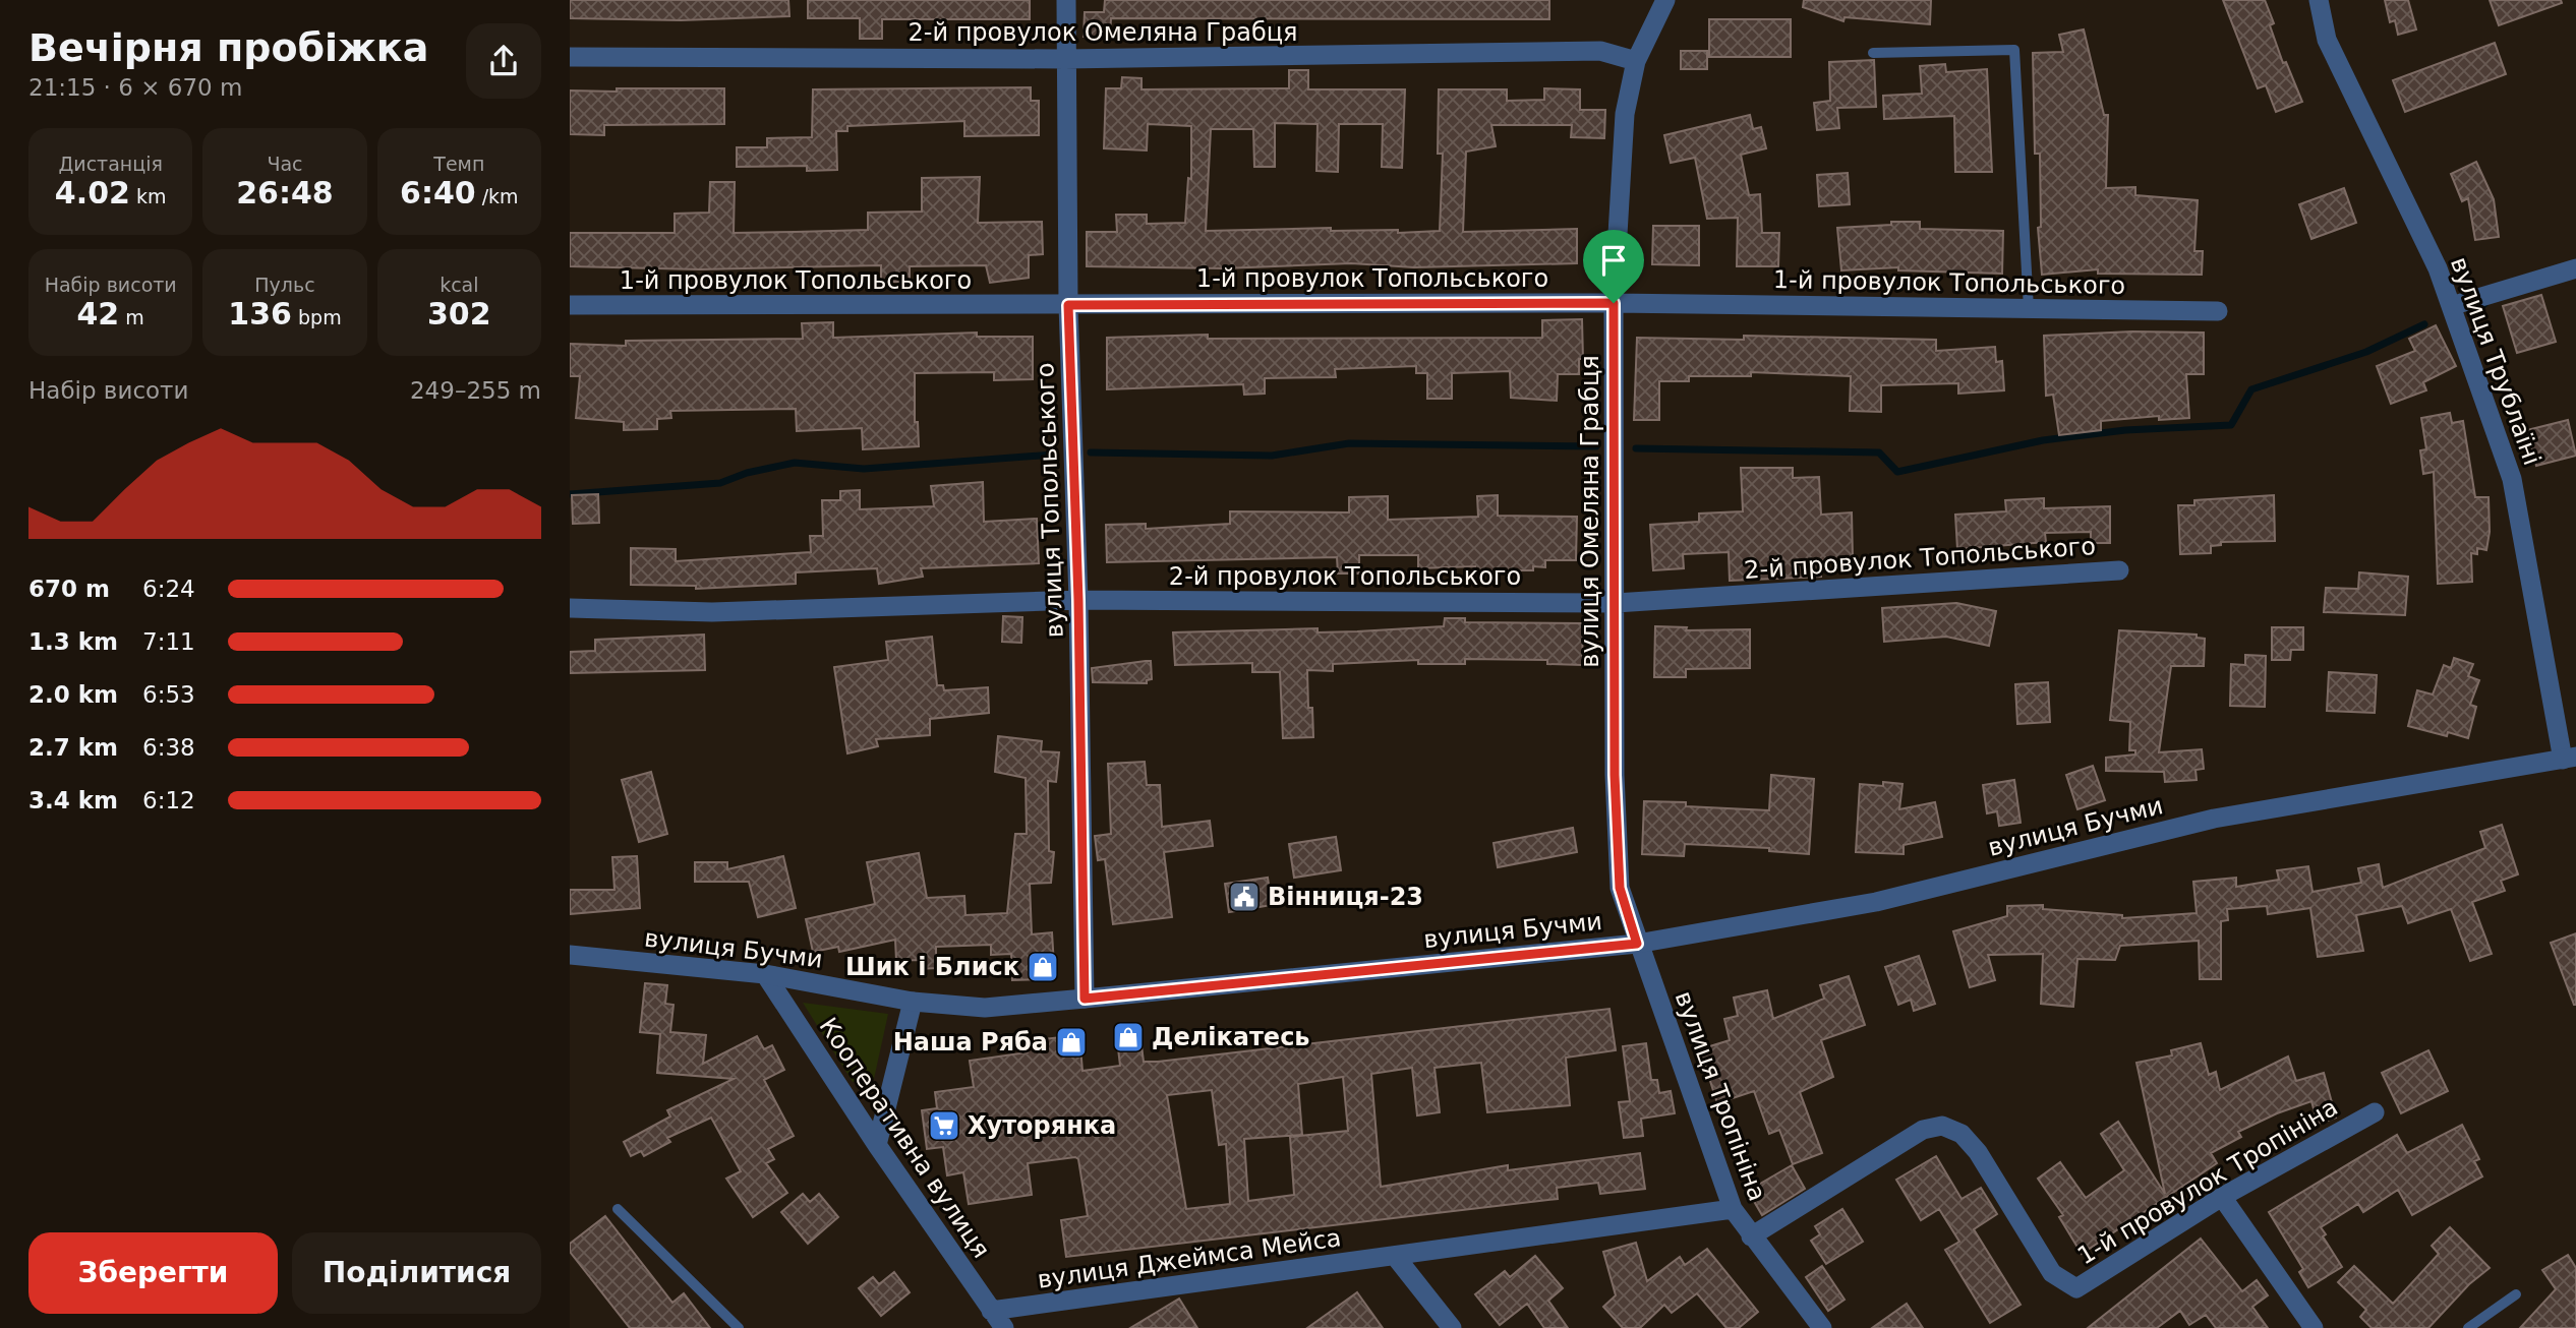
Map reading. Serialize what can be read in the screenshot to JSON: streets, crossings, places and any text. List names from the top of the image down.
{
  "streets": {
    "street": [
      "2-й провулок Омеляна Грабця",
      "1-й провулок Топольського",
      "вулиця Трублаїні",
      "вулиця Топольського",
      "вулиця Омеляна Грабця",
      "2-й провулок Топольського",
      "вулиця Бучми",
      "вулиця Тропініна",
      "Кооперативна вулиця",
      "1-й провулок Тропініна",
      "вулиця Джеймса Мейса"
    ]
  },
  "crossings": [
    ["2-й провулок Омеляна Грабця", "вулиця Топольського"],
    ["2-й провулок Омеляна Грабця", "вулиця Омеляна Грабця"],
    ["1-й провулок Топольського", "вулиця Топольського"],
    ["1-й провулок Топольського", "вулиця Омеляна Грабця"],
    ["вулиця Трублаїні", "вулиця Бучми"],
    ["вулиця Топольського", "2-й провулок Топольського"],
    ["вулиця Топольського", "вулиця Бучми"],
    ["вулиця Омеляна Грабця", "2-й провулок Топольського"],
    ["вулиця Омеляна Грабця", "вулиця Бучми"],
    ["вулиця Омеляна Грабця", "вулиця Тропініна"],
    ["вулиця Бучми", "вулиця Тропініна"],
    ["вулиця Бучми", "Кооперативна вулиця"],
    ["вулиця Тропініна", "1-й провулок Тропініна"],
    ["вулиця Тропініна", "вулиця Джеймса Мейса"],
    ["Кооперативна вулиця", "вулиця Джеймса Мейса"]
  ],
  "places": {
    "public building": ["Вінниця-23"],
    "shop": ["Шик і Блиск", "Делікатесь", "Наша Ряба"],
    "supermarket": ["Хуторянка"]
  },
  "page": {
    "heading": ["Вечірня пробіжка", "21:15 · 6 × 670 m"],
    "stats": [
      ["Дистанція", "4.02 km"],
      ["Час", "26:48"],
      ["Темп", "6:40 /km"],
      ["Набір висоти", "42 m"],
      ["Пульс", "136 bpm"],
      ["kcal", "302"]
    ],
    "chart": ["Набір висоти", "249–255 m"],
    "list": [
      {
        "name": "670 m",
        "note": "6:24"
      },
      {
        "name": "1.3 km",
        "note": "7:11"
      },
      {
        "name": "2.0 km",
        "note": "6:53"
      },
      {
        "name": "2.7 km",
        "note": "6:38"
      },
      {
        "name": "3.4 km",
        "note": "6:12"
      }
    ],
    "buttons": ["Зберегти", "Поділитися"]
  }
}
